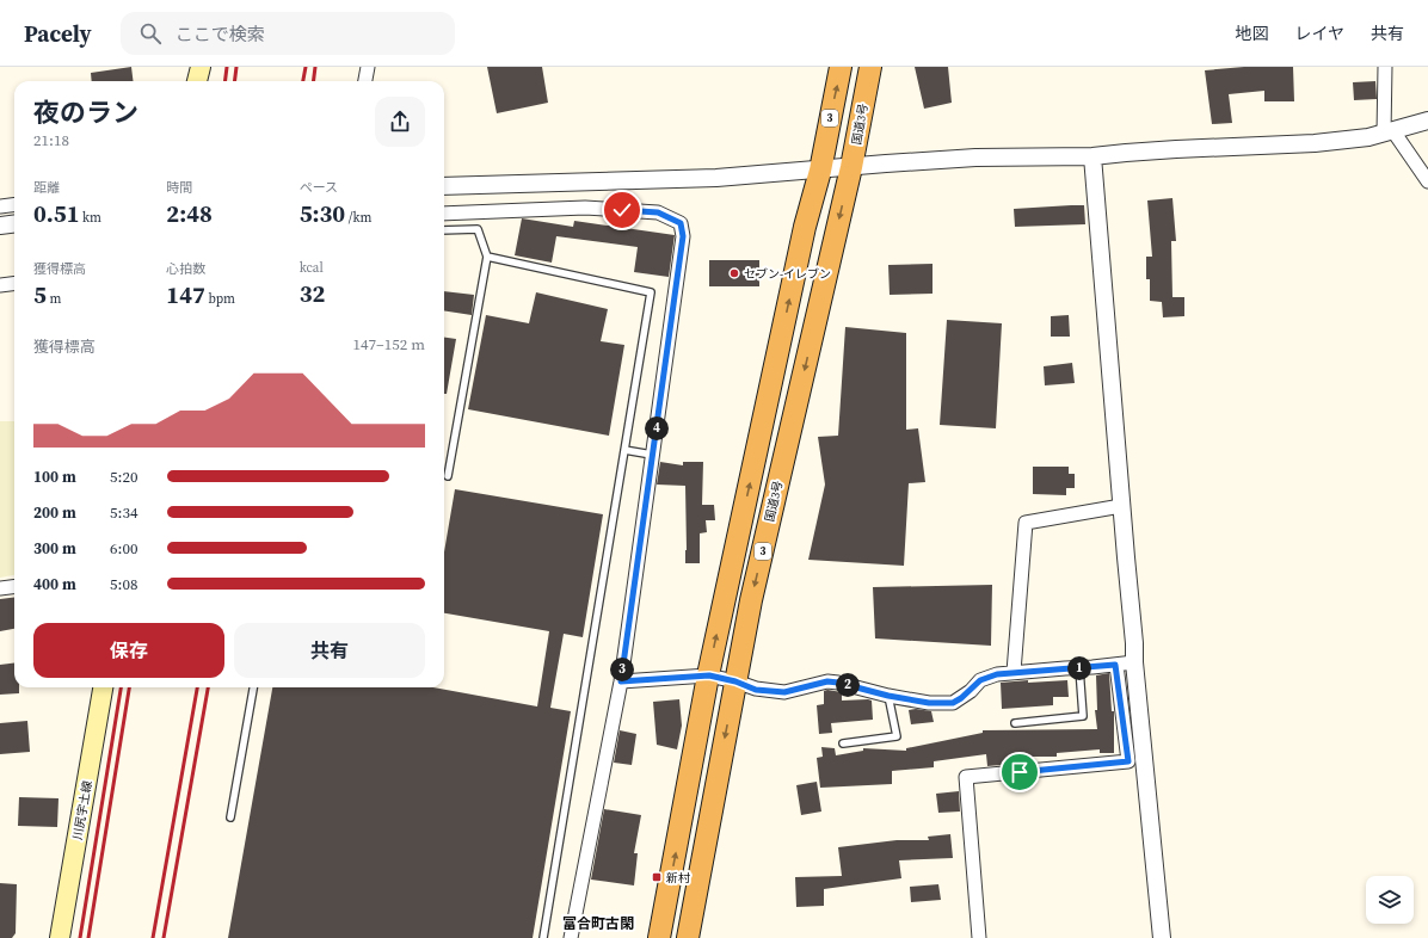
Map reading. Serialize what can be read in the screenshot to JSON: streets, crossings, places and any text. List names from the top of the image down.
{
  "streets": {
    "highway": ["3", "国道3号"],
    "main road": ["川尻宇土線"]
  },
  "districts": ["富合町古閑"],
  "places": {
    "other": ["セブン-イレブン"],
    "transit": ["新村"]
  },
  "page": {
    "header": "Pacely",
    "search": "ここで検索",
    "nav": ["地図", "レイヤ", "共有"],
    "heading": ["夜のラン", "21:18"],
    "stats": [
      ["距離", "0.51 km"],
      ["時間", "2:48"],
      ["ペース", "5:30 /km"],
      ["獲得標高", "5 m"],
      ["心拍数", "147 bpm"],
      ["kcal", "32"]
    ],
    "chart": ["獲得標高", "147–152 m"],
    "pins": [
      "4",
      "1",
      "3",
      "2"
    ],
    "list": [
      {
        "name": "100 m",
        "note": "5:20"
      },
      {
        "name": "200 m",
        "note": "5:34"
      },
      {
        "name": "300 m",
        "note": "6:00"
      },
      {
        "name": "400 m",
        "note": "5:08"
      }
    ],
    "buttons": ["保存", "共有"]
  }
}
